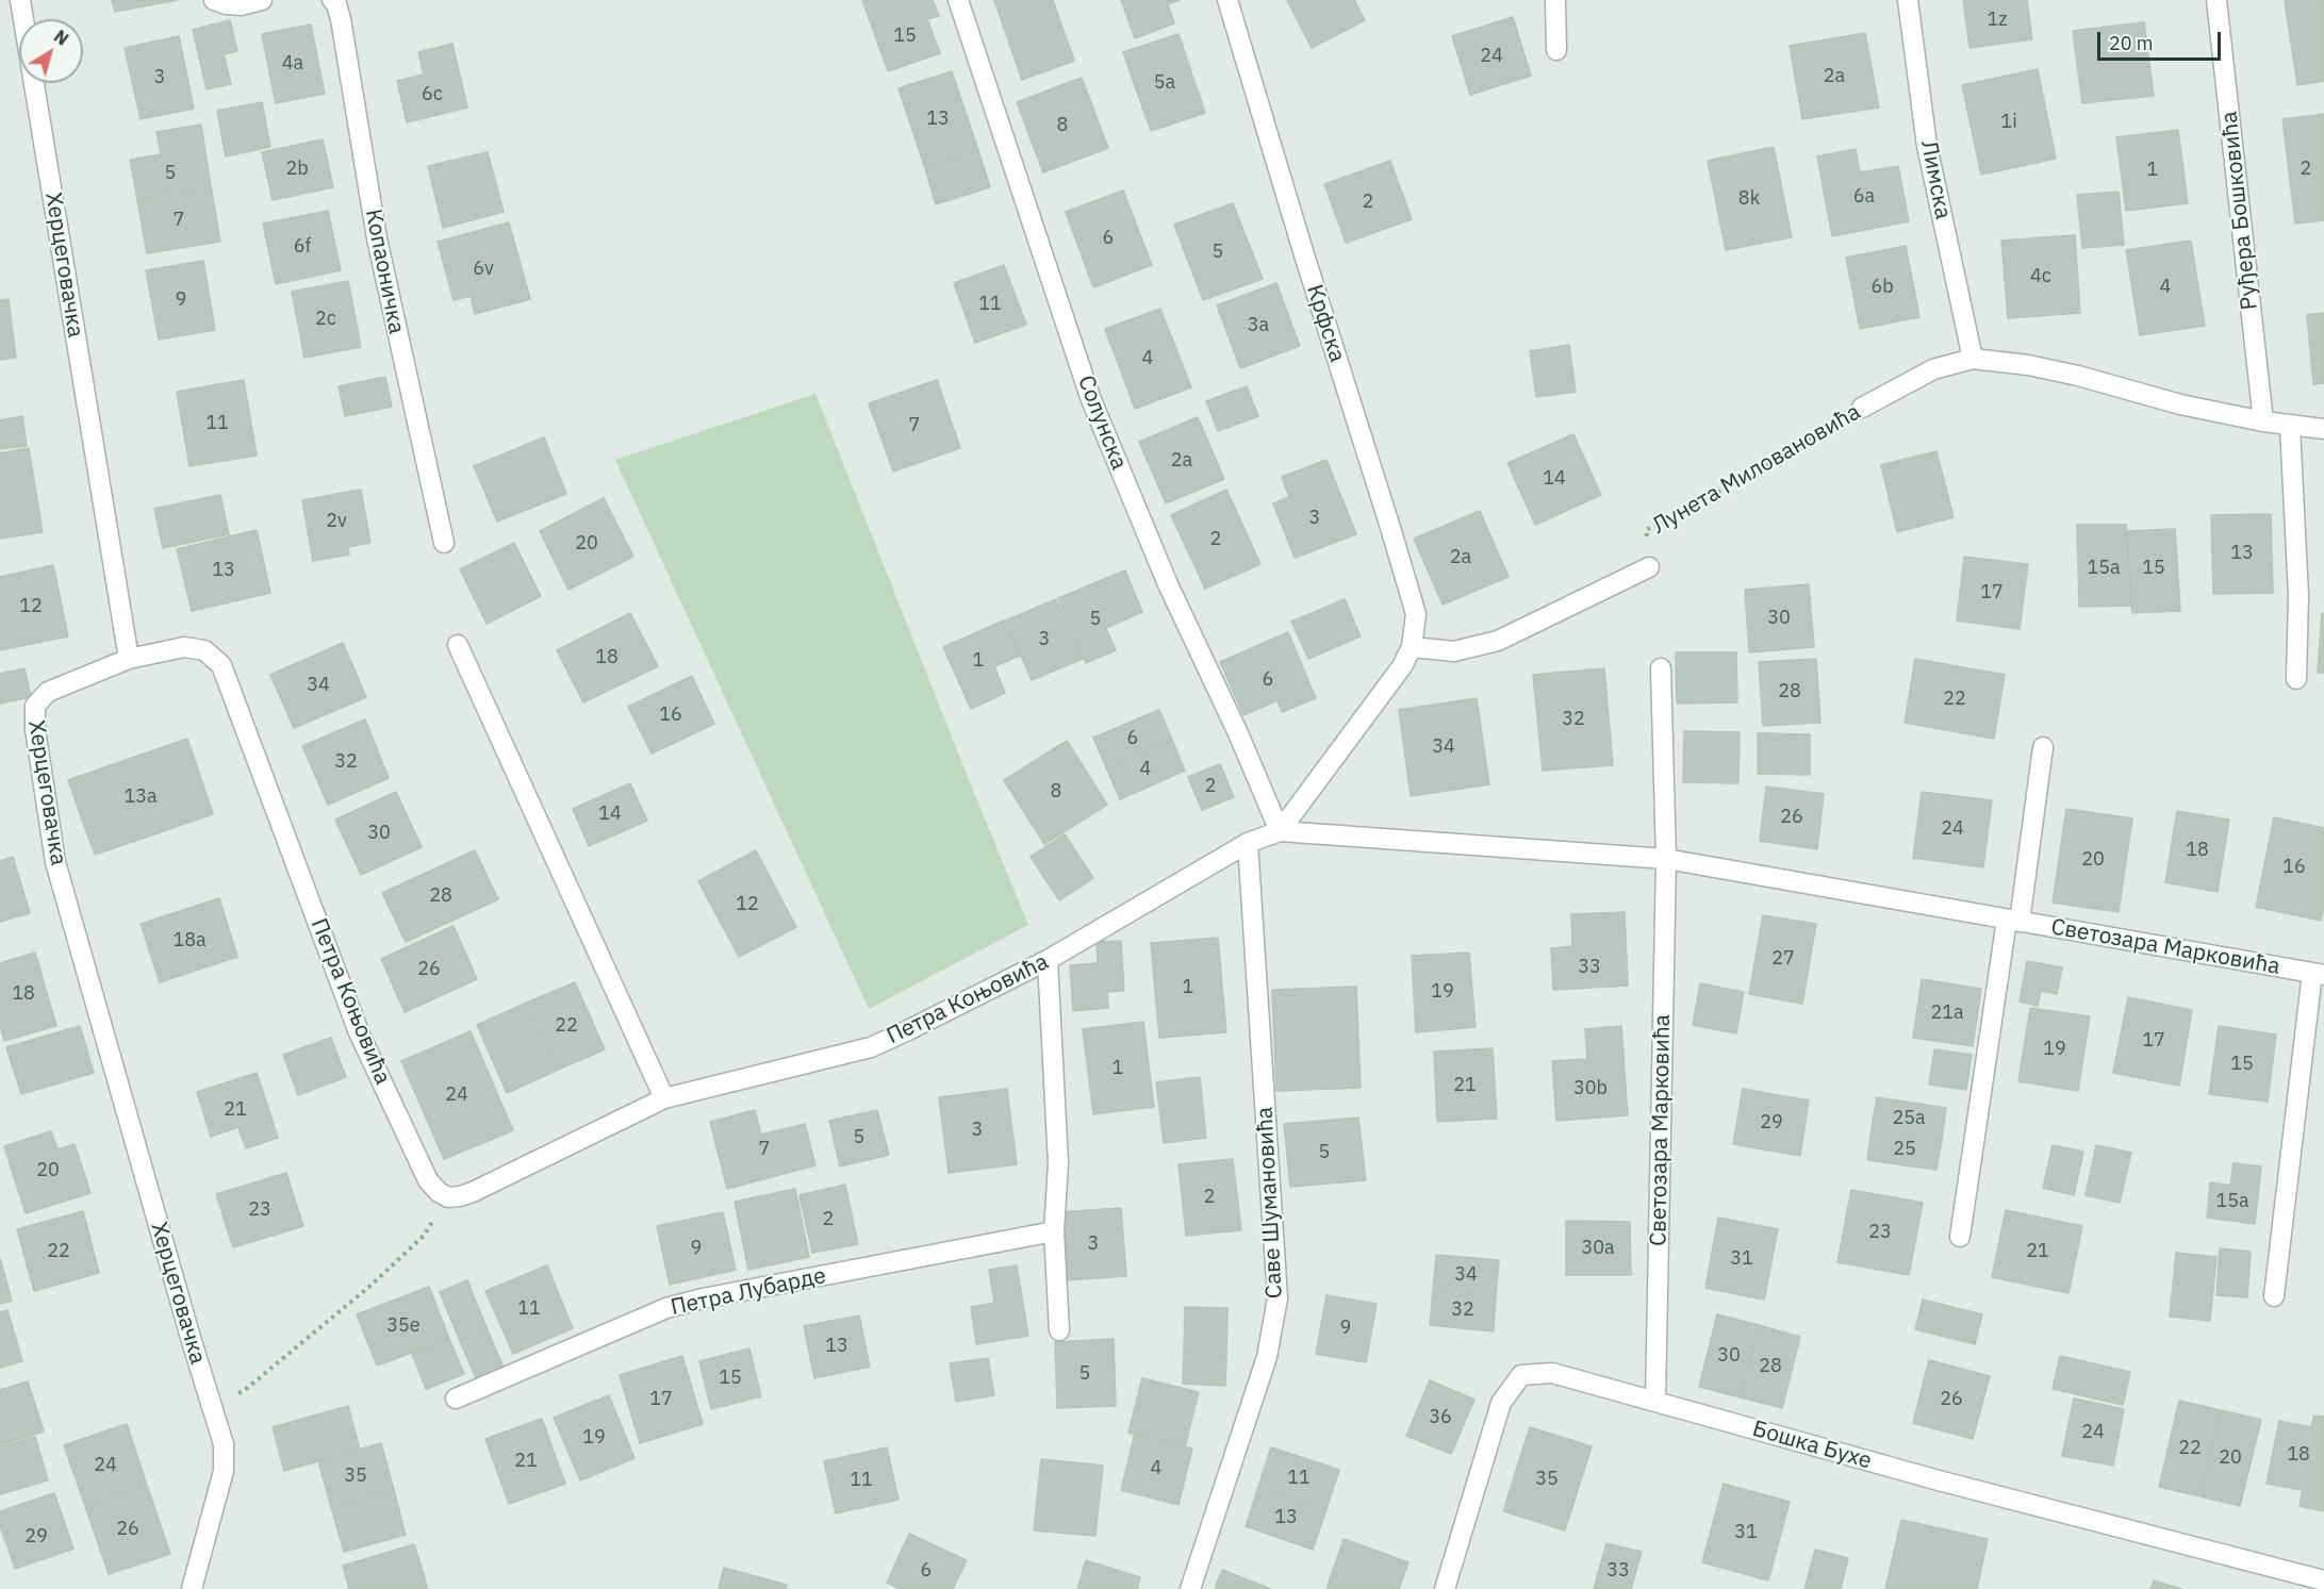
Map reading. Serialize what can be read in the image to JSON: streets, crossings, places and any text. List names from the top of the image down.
{
  "streets": {
    "street": [
      "Лимска",
      "Руђера Бошковића",
      "Херцеговачка",
      "Копаоничка",
      "Крфска",
      "Солунска",
      "Лунета Миловановића",
      "Светозара Марковића",
      "Петра Коњовића",
      "Саве Шумановића",
      "Петра Лубарде",
      "Бошка Бухе"
    ]
  },
  "crossings": [
    ["Лимска", "Лунета Миловановића"],
    ["Руђера Бошковића", "Лунета Миловановића"],
    ["Херцеговачка", "Петра Коњовића"],
    ["Крфска", "Лунета Миловановића"],
    ["Солунска", "Светозара Марковића"],
    ["Светозара Марковића", "Бошка Бухе"],
    ["Петра Коњовића", "Саве Шумановића"]
  ],
  "house_numbers": [
    "1z",
    "15",
    "24",
    "4a",
    "2a",
    "3",
    "5a",
    "6c",
    "13",
    "1i",
    "8",
    "2b",
    "2",
    "1",
    "5",
    "6a",
    "8k",
    "2",
    "7",
    "6",
    "6f",
    "5",
    "6v",
    "4c",
    "6b",
    "4",
    "9",
    "11",
    "2c",
    "3a",
    "4",
    "11",
    "7",
    "2a",
    "14",
    "3",
    "2v",
    "2",
    "20",
    "13",
    "2a",
    "15a",
    "15",
    "13",
    "17",
    "12",
    "30",
    "5",
    "3",
    "18",
    "1",
    "6",
    "34",
    "28",
    "22",
    "16",
    "32",
    "6",
    "34",
    "32",
    "4",
    "2",
    "8",
    "13a",
    "14",
    "26",
    "24",
    "30",
    "18",
    "20",
    "16",
    "28",
    "12",
    "18a",
    "27",
    "33",
    "26",
    "1",
    "19",
    "18",
    "21a",
    "22",
    "17",
    "19",
    "15",
    "1",
    "21",
    "30b",
    "24",
    "21",
    "25a",
    "29",
    "3",
    "5",
    "7",
    "25",
    "5",
    "20",
    "2",
    "15a",
    "23",
    "2",
    "23",
    "3",
    "9",
    "30a",
    "22",
    "21",
    "31",
    "34",
    "11",
    "32",
    "35e",
    "9",
    "13",
    "30",
    "28",
    "5",
    "15",
    "17",
    "26",
    "36",
    "24",
    "19",
    "22",
    "18",
    "20",
    "21",
    "24",
    "4",
    "35",
    "11",
    "35",
    "11",
    "13",
    "26",
    "31",
    "29",
    "6",
    "33"
  ],
  "scale_bar": "20 m",
  "north": "top right"
}
